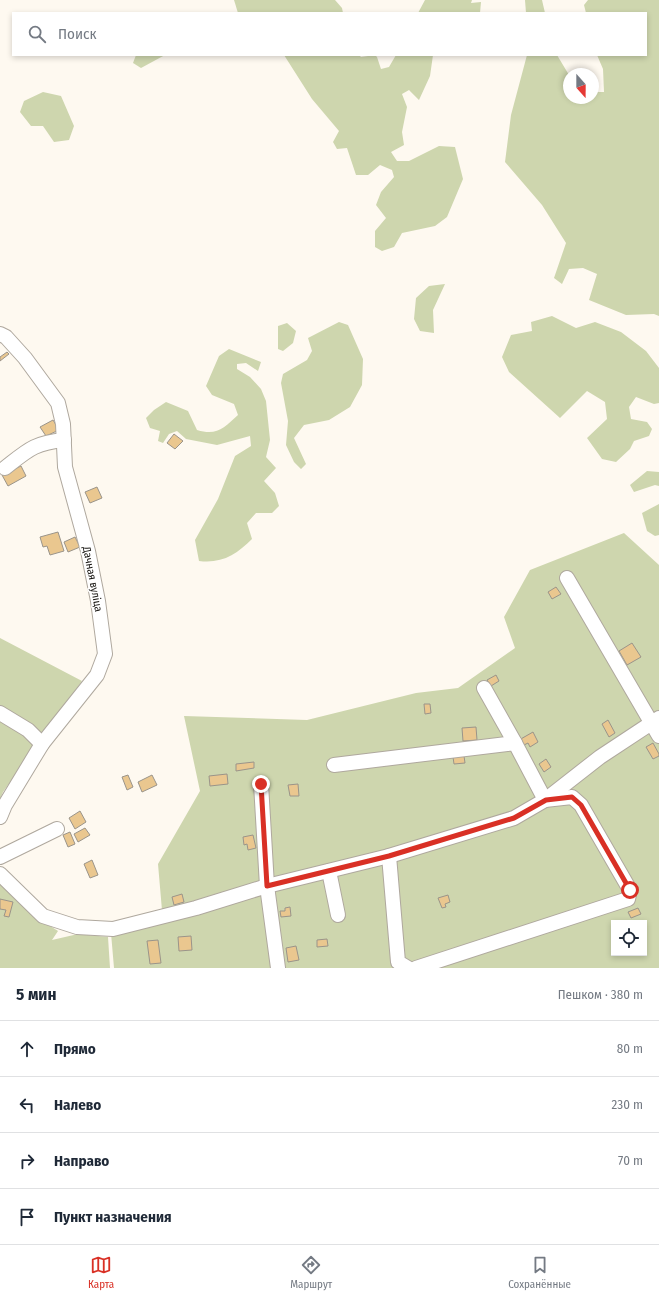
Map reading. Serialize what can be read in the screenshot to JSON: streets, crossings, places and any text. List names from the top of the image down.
{
  "streets": {
    "street": ["Дачная вуліца"]
  },
  "north": "bottom",
  "page": {
    "search": "Поиск",
    "heading": ["5 мин", "Пешком · 380 m"],
    "list": [
      ["Прямо", "80 m"],
      ["Налево", "230 m"],
      ["Направо", "70 m"],
      "Пункт назначения"
    ],
    "nav": ["Карта", "Маршрут", "Сохранённые"]
  }
}
